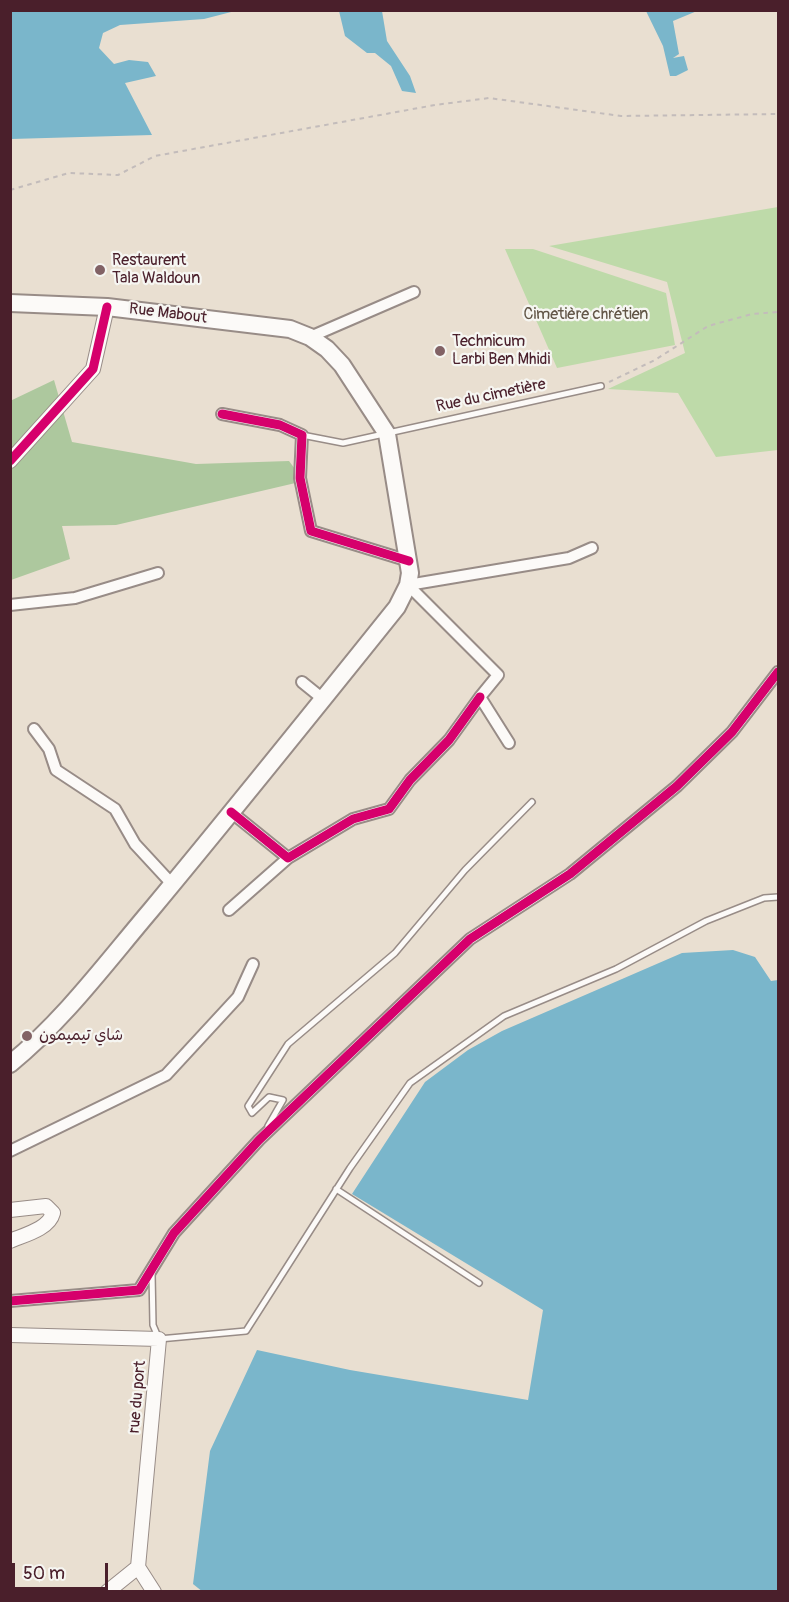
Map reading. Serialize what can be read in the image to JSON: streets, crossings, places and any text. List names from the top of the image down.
{
  "streets": {
    "main road": ["Rue Mabout"],
    "street": ["rue du port"],
    "lane": ["Rue du cimetière"]
  },
  "crossings": [
    ["Rue Mabout", "Rue du cimetière"]
  ],
  "parks": ["Cimetière chrétien"],
  "places": ["Restaurent Tala Waldoun", "Technicum Larbi Ben Mhidi", "شاي تيميمون"],
  "scale_bar": "50 m"
}
